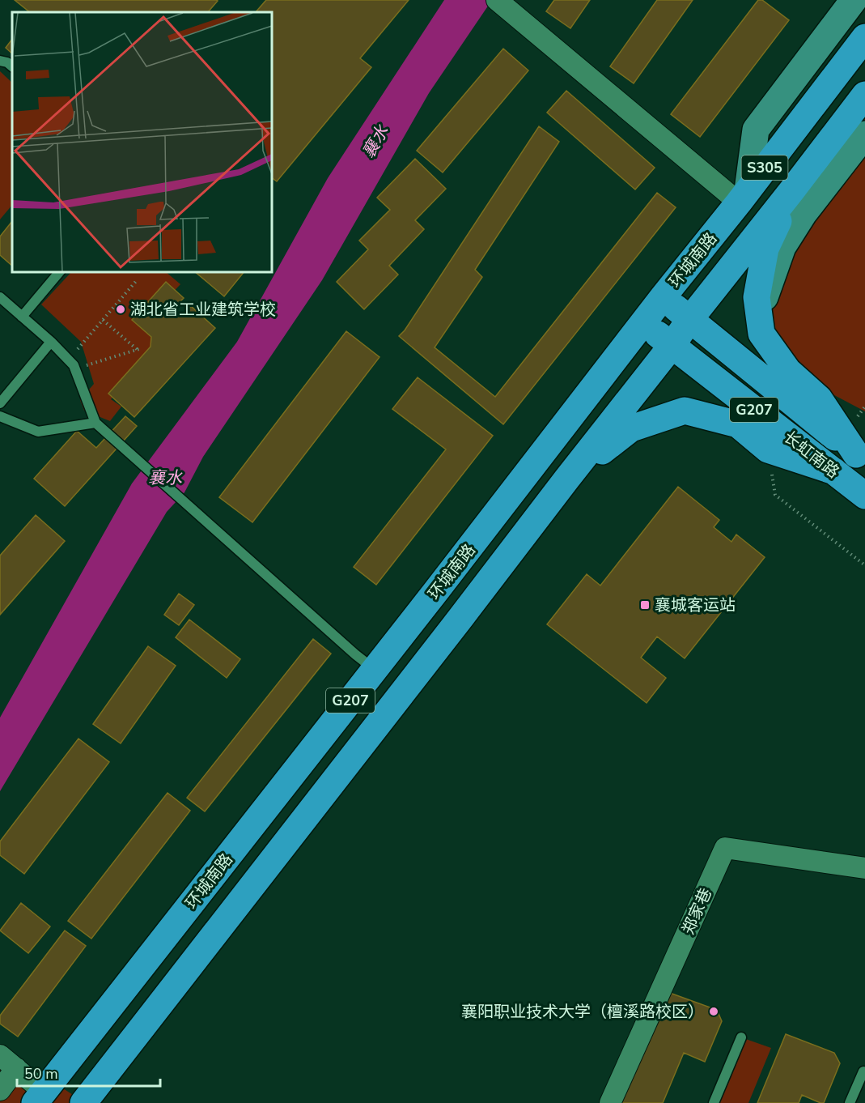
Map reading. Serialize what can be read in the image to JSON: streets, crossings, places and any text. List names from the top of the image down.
{
  "streets": {
    "highway": [
      "S305",
      "环城南路",
      "G207",
      "长虹南路"
    ],
    "street": ["郑家巷"]
  },
  "crossings": [
    ["S305", "长虹南路"],
    ["环城南路", "长虹南路"]
  ],
  "water": ["襄水"],
  "places": {
    "other": ["湖北省工业建筑学校", "襄阳职业技术大学（檀溪路校区）"],
    "transit": ["襄城客运站"]
  },
  "scale_bar": "50 m"
}
